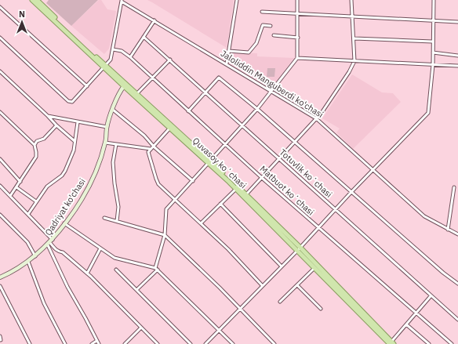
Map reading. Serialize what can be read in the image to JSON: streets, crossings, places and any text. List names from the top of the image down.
{
  "streets": {
    "main road": ["Quvasoy koʻchasi"],
    "street": [
      "Jaloliddin Manguberdi ko'chasi",
      "Totuvlik koʻchasi",
      "Matbuot koʻchasi",
      "Qadriyat ko'chasi"
    ]
  },
  "crossings": [
    ["Quvasoy koʻchasi", "Qadriyat ko'chasi"]
  ],
  "north": "top"
}
